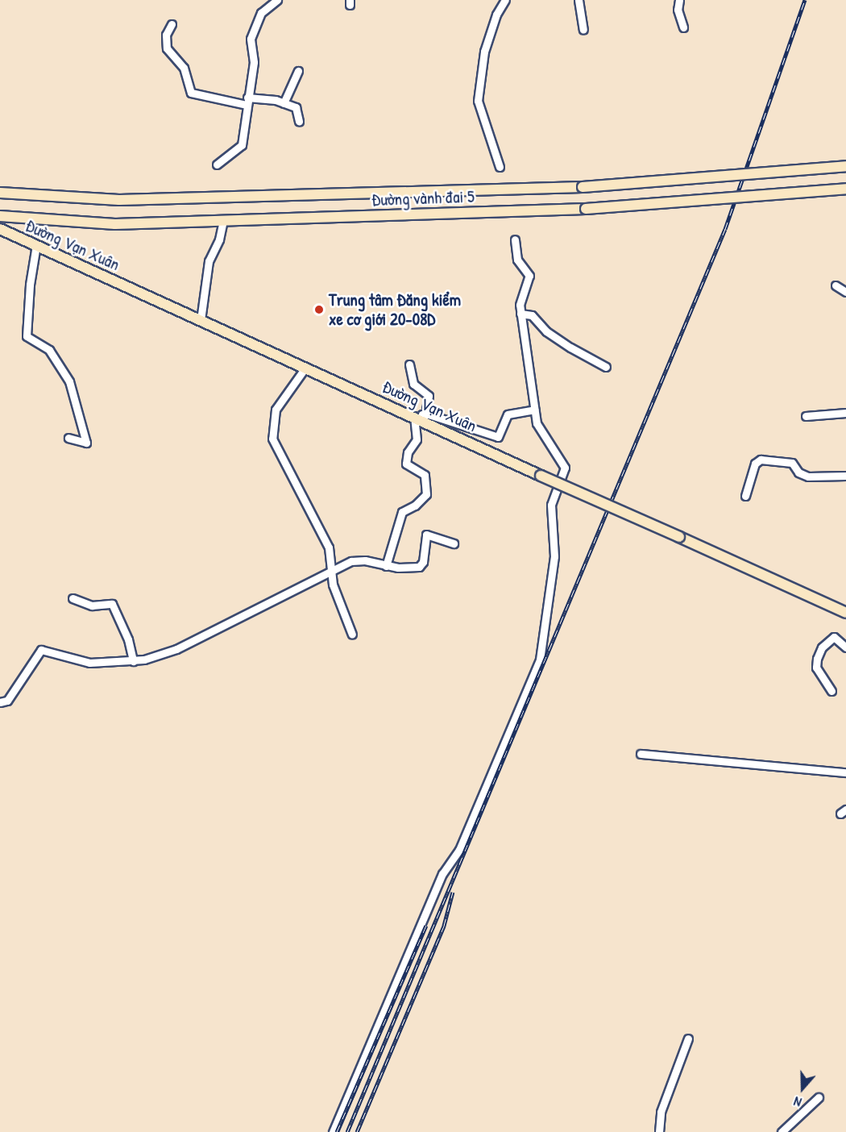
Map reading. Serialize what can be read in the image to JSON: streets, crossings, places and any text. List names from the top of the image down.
{
  "streets": {
    "main road": ["Đường vành đai 5", "Đường Vạn Xuân"]
  },
  "places": ["Trung tâm Đăng kiểm xe cơ giới 20-08D"],
  "north": "bottom"
}
